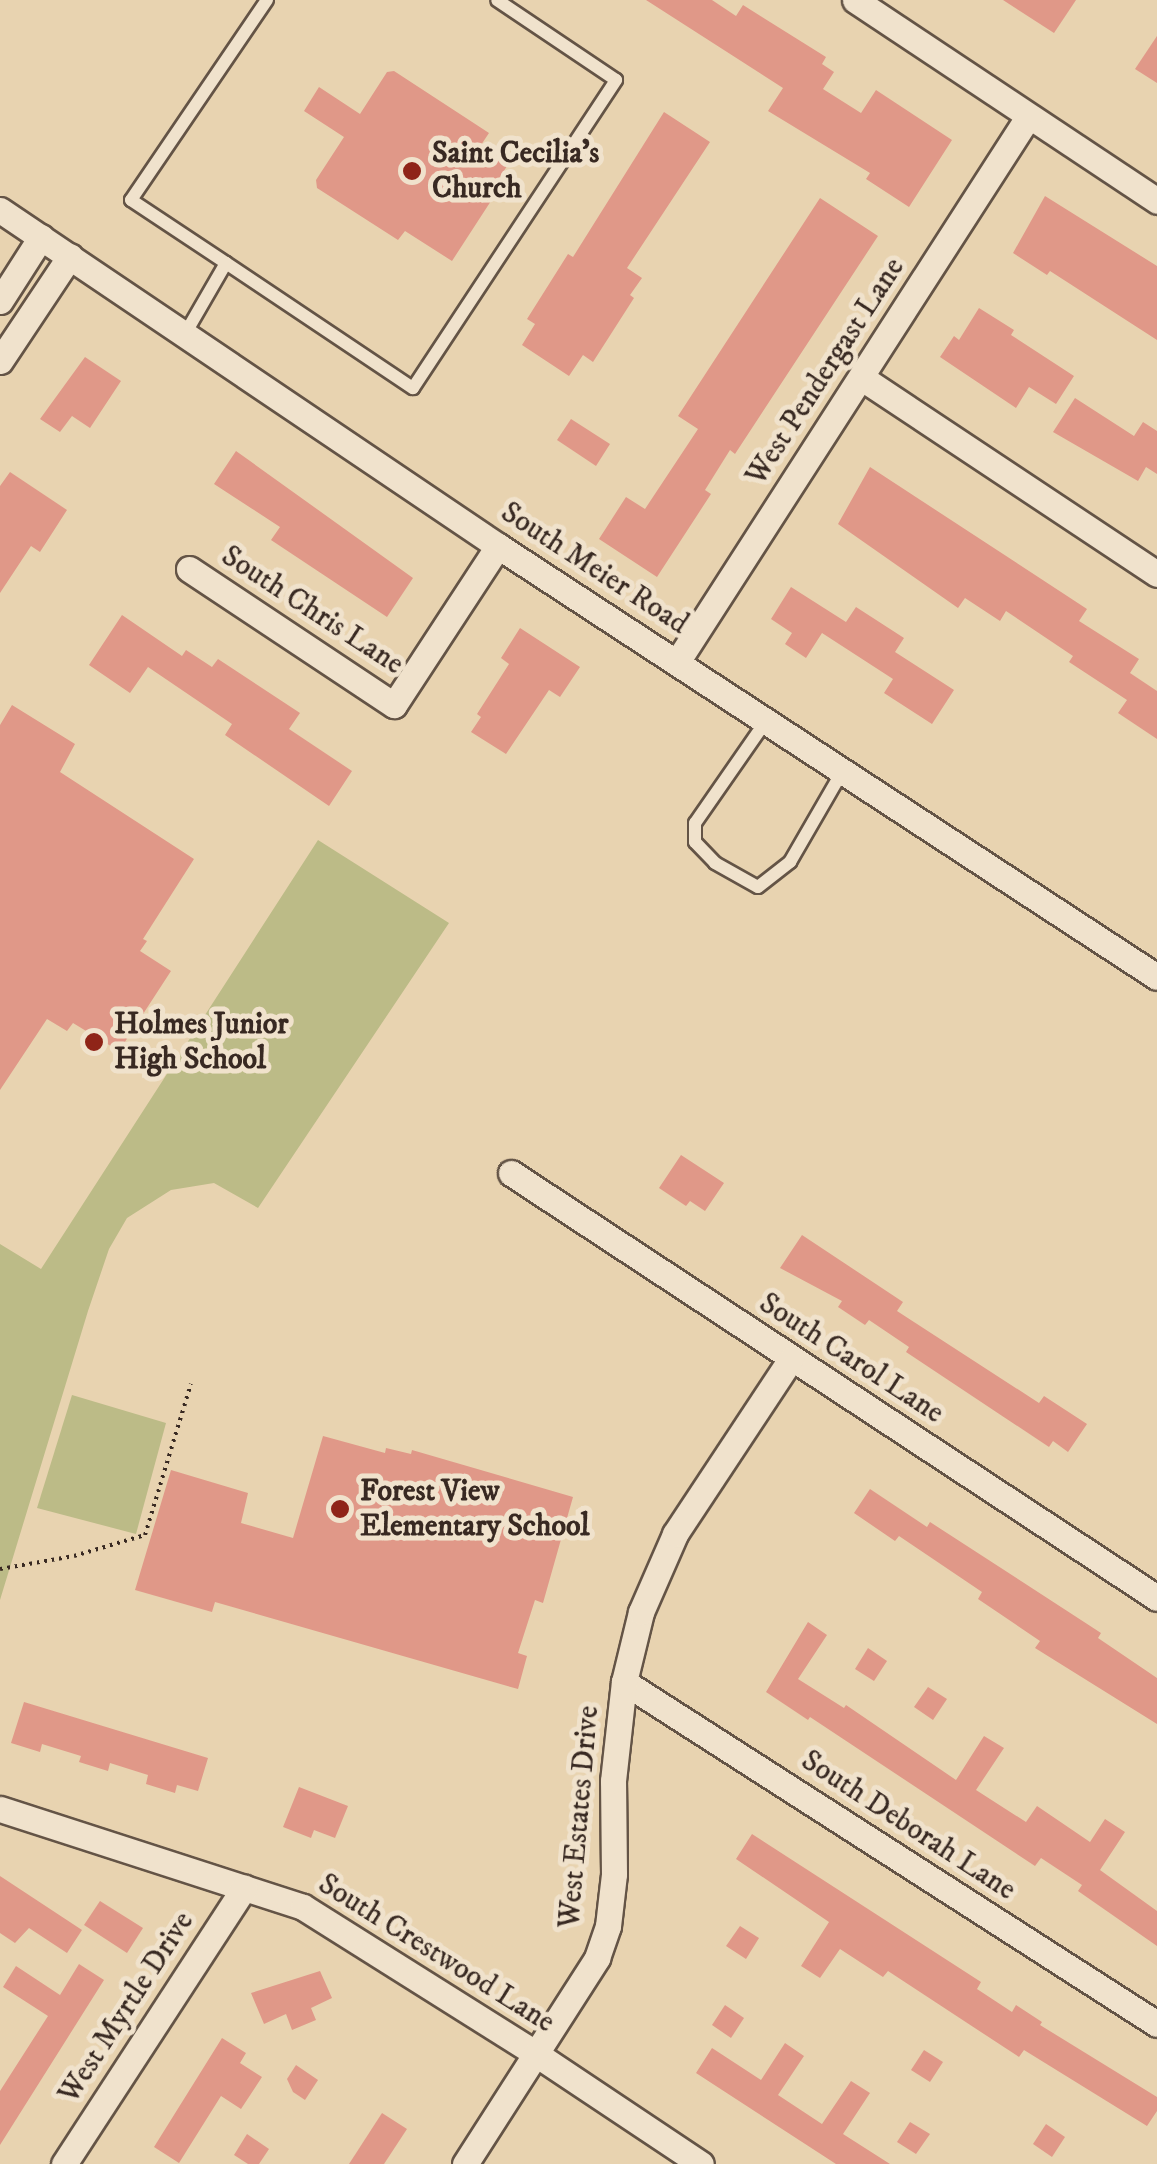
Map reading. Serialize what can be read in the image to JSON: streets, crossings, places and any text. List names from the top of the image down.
{
  "streets": {
    "street": [
      "West Pendergast Lane",
      "South Meier Road",
      "South Chris Lane",
      "South Carol Lane",
      "West Estates Drive",
      "South Deborah Lane",
      "South Crestwood Lane",
      "West Myrtle Drive"
    ]
  },
  "crossings": [
    ["West Pendergast Lane", "South Meier Road"],
    ["South Meier Road", "South Chris Lane"],
    ["South Carol Lane", "West Estates Drive"],
    ["West Estates Drive", "South Deborah Lane"],
    ["West Estates Drive", "South Crestwood Lane"],
    ["South Crestwood Lane", "West Myrtle Drive"]
  ],
  "places": ["Saint Cecilia's Church", "Holmes Junior High School", "Forest View Elementary School"]
}
